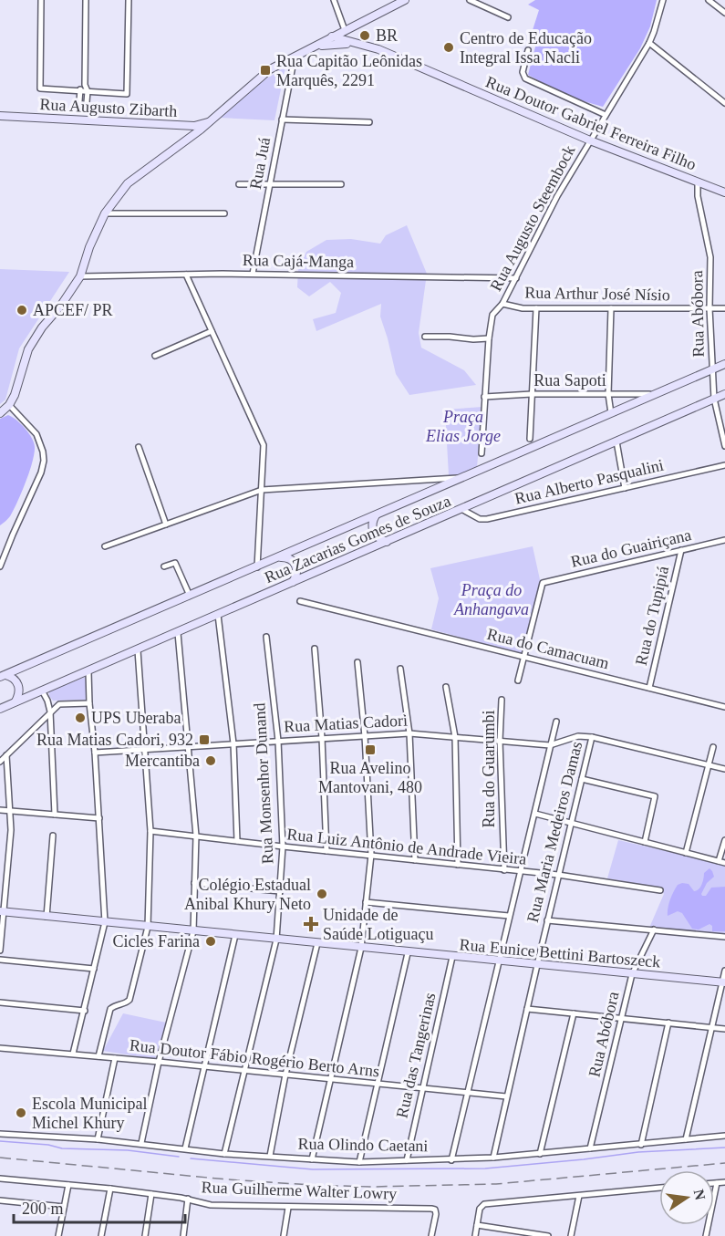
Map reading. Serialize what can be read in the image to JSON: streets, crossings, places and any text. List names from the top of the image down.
{
  "streets": {
    "main road": [
      "Rua Augusto Zibarth",
      "Rua Doutor Gabriel Ferreira Filho",
      "Rua Zacarias Gomes de Souza",
      "Rua Eunice Bettini Bartoszeck"
    ],
    "street": [
      "Rua Juá",
      "Rua Augusto Steembock",
      "Rua Cajá-Manga",
      "Rua Arthur José Nísio",
      "Rua Abóbora",
      "Rua Sapoti",
      "Rua Alberto Pasqualini",
      "Rua do Guairiçana",
      "Rua do Tupipiá",
      "Rua do Camacuam",
      "Rua Matias Cadori",
      "Rua do Guarumbi",
      "Rua Monsenhor Dunand",
      "Rua Maria Medeiros Damas",
      "Rua Luiz Antônio de Andrade Vieira",
      "Rua das Tangerinas",
      "Rua Doutor Fábio Rogério Berto Arns",
      "Rua Olindo Caetani",
      "Rua Guilherme Walter Lowry"
    ]
  },
  "crossings": [
    ["Rua Doutor Gabriel Ferreira Filho", "Rua Augusto Steembock"],
    ["Rua Doutor Gabriel Ferreira Filho", "Rua Abóbora"],
    ["Rua Juá", "Rua Cajá-Manga"],
    ["Rua Augusto Steembock", "Rua Cajá-Manga"],
    ["Rua Augusto Steembock", "Rua Arthur José Nísio"],
    ["Rua Augusto Steembock", "Rua Sapoti"],
    ["Rua Arthur José Nísio", "Rua Abóbora"],
    ["Rua Abóbora", "Rua Zacarias Gomes de Souza"],
    ["Rua Abóbora", "Rua Eunice Bettini Bartoszeck"],
    ["Rua Abóbora", "Rua Olindo Caetani"],
    ["Rua Sapoti", "Rua Zacarias Gomes de Souza"],
    ["Rua Alberto Pasqualini", "Rua Zacarias Gomes de Souza"],
    ["Rua do Guairiçana", "Rua do Tupipiá"],
    ["Rua do Guairiçana", "Rua do Camacuam"],
    ["Rua do Tupipiá", "Rua do Camacuam"],
    ["Rua Matias Cadori", "Rua do Guarumbi"],
    ["Rua Matias Cadori", "Rua Monsenhor Dunand"],
    ["Rua do Guarumbi", "Rua Luiz Antônio de Andrade Vieira"],
    ["Rua Monsenhor Dunand", "Rua Luiz Antônio de Andrade Vieira"],
    ["Rua Monsenhor Dunand", "Rua Eunice Bettini Bartoszeck"],
    ["Rua Monsenhor Dunand", "Rua Doutor Fábio Rogério Berto Arns"],
    ["Rua Monsenhor Dunand", "Rua Olindo Caetani"],
    ["Rua Maria Medeiros Damas", "Rua Luiz Antônio de Andrade Vieira"],
    ["Rua Maria Medeiros Damas", "Rua Eunice Bettini Bartoszeck"],
    ["Rua Maria Medeiros Damas", "Rua Doutor Fábio Rogério Berto Arns"],
    ["Rua Maria Medeiros Damas", "Rua Olindo Caetani"],
    ["Rua Eunice Bettini Bartoszeck", "Rua das Tangerinas"],
    ["Rua das Tangerinas", "Rua Doutor Fábio Rogério Berto Arns"],
    ["Rua das Tangerinas", "Rua Olindo Caetani"]
  ],
  "parks": ["Praça Elias Jorge", "Praça do Anhangava"],
  "places": {
    "other": [
      "BR",
      "Centro de Educação Integral Issa Nacli",
      "APCEF/ PR",
      "UPS Uberaba",
      "Mercantiba",
      "Colégio Estadual Anibal Khury Neto",
      "Cicles Farina",
      "Escola Municipal Michel Khury"
    ],
    "transit": ["Rua Capitão Leônidas Marquês, 2291", "Rua Matias Cadori, 932", "Rua Avelino Mantovani, 480"],
    "health": ["Unidade de Saúde Lotiguaçu"]
  },
  "scale_bar": "200 m",
  "north": "right"
}
